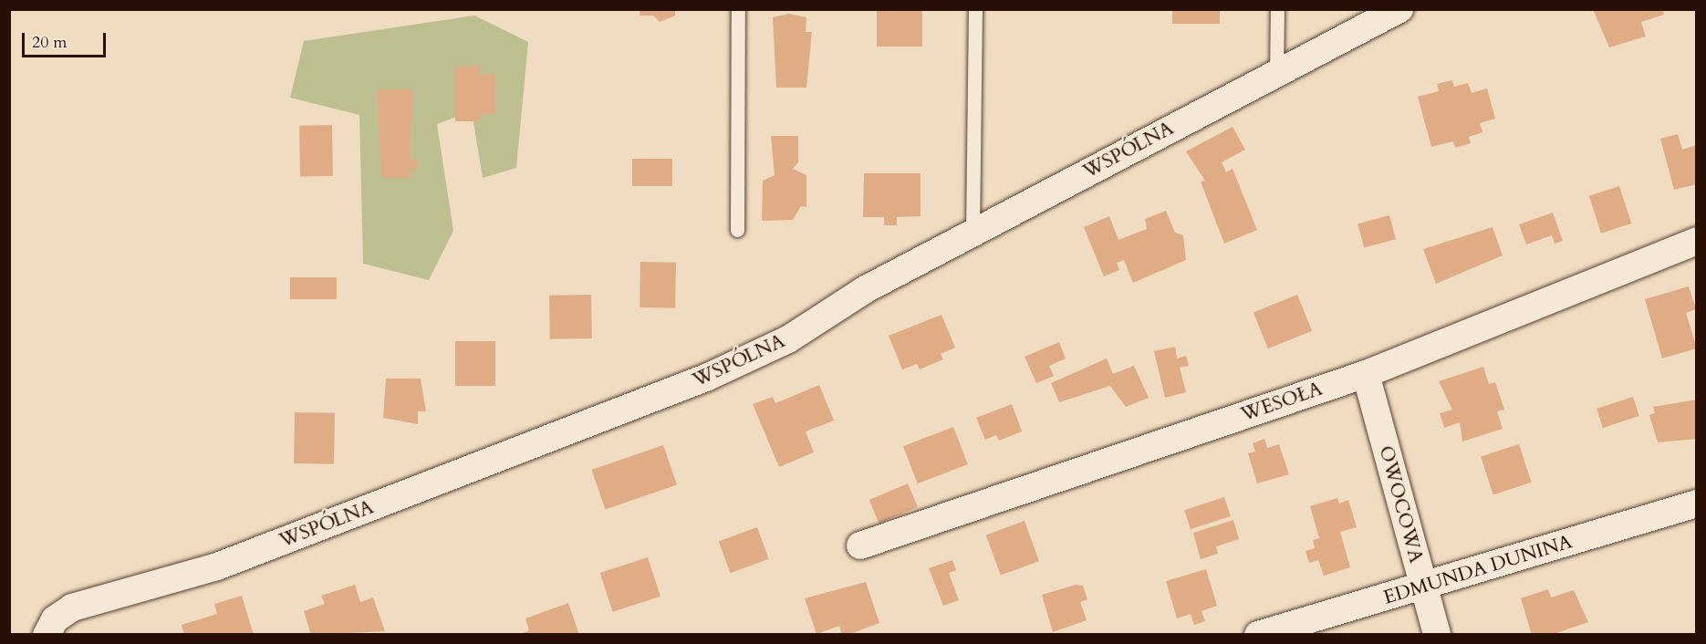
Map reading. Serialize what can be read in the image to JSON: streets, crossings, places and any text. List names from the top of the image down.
{
  "streets": {
    "street": [
      "WSPÓLNA",
      "WESOŁA",
      "OWOCOWA",
      "EDMUNDA DUNINA"
    ]
  },
  "crossings": [
    ["WESOŁA", "OWOCOWA"],
    ["OWOCOWA", "EDMUNDA DUNINA"]
  ],
  "scale_bar": "20 m"
}
